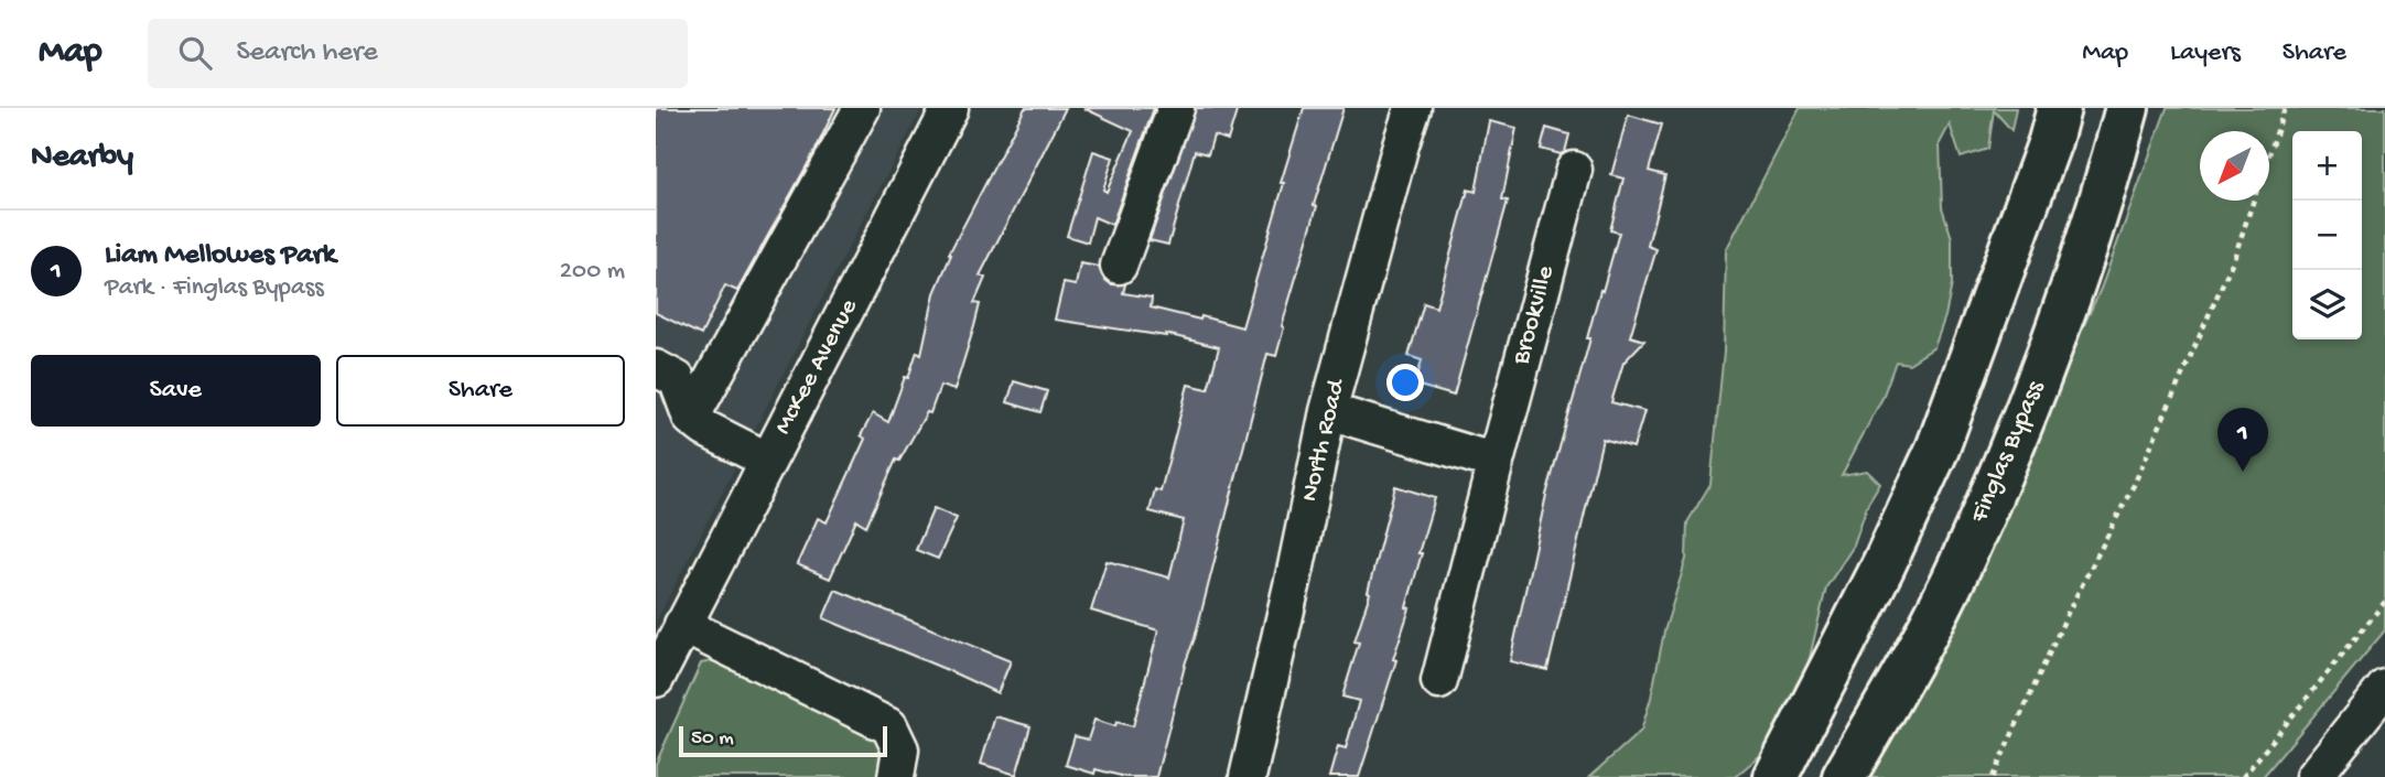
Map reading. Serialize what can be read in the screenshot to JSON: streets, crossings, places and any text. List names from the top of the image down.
{
  "streets": {
    "main road": ["Finglas Bypass"],
    "street": ["Brookville", "McKee Avenue", "North Road"]
  },
  "scale_bar": "50 m",
  "north": "bottom left",
  "page": {
    "header": "Map",
    "search": "Search here",
    "nav": ["Map", "Layers", "Share"],
    "heading": "Nearby",
    "map_buttons": ["+", "−"],
    "list": [
      {
        "mark": "1",
        "name": "Liam Mellowes Park",
        "note": "Park · Finglas Bypass",
        "value": "200 m"
      }
    ],
    "buttons": ["Save", "Share"],
    "pins": "1",
    "scale": "50 m"
  }
}
